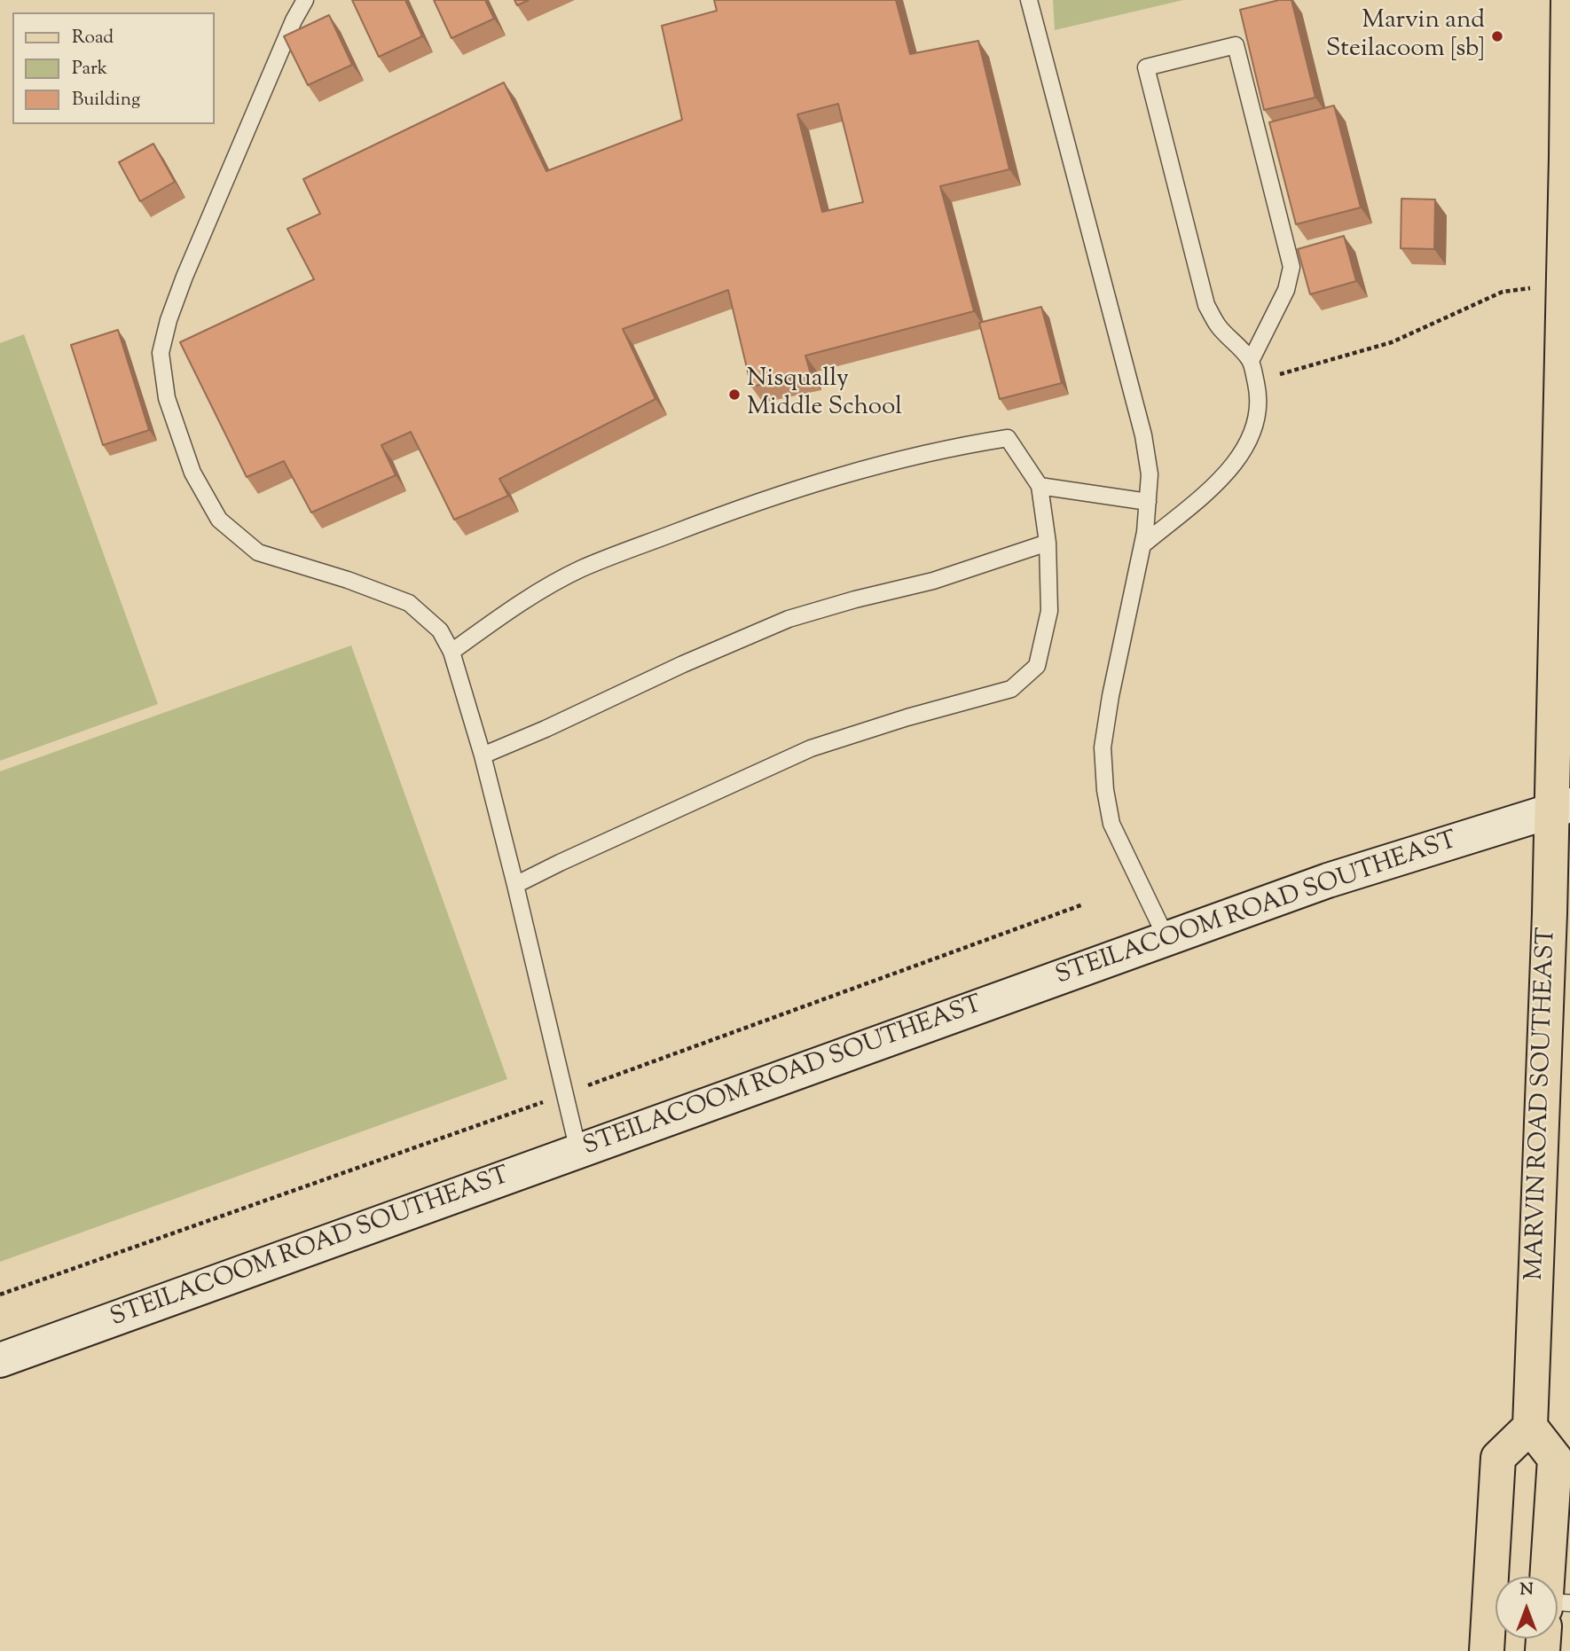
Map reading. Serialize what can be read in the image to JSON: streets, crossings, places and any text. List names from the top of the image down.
{
  "streets": {
    "main road": ["MARVIN ROAD SOUTHEAST"],
    "street": ["STEILACOOM ROAD SOUTHEAST"]
  },
  "crossings": [
    ["STEILACOOM ROAD SOUTHEAST", "MARVIN ROAD SOUTHEAST"]
  ],
  "places": ["Marvin and Steilacoom [sb]", "Nisqually Middle School"],
  "legend": ["Road", "Park", "Building"],
  "north": "top"
}
